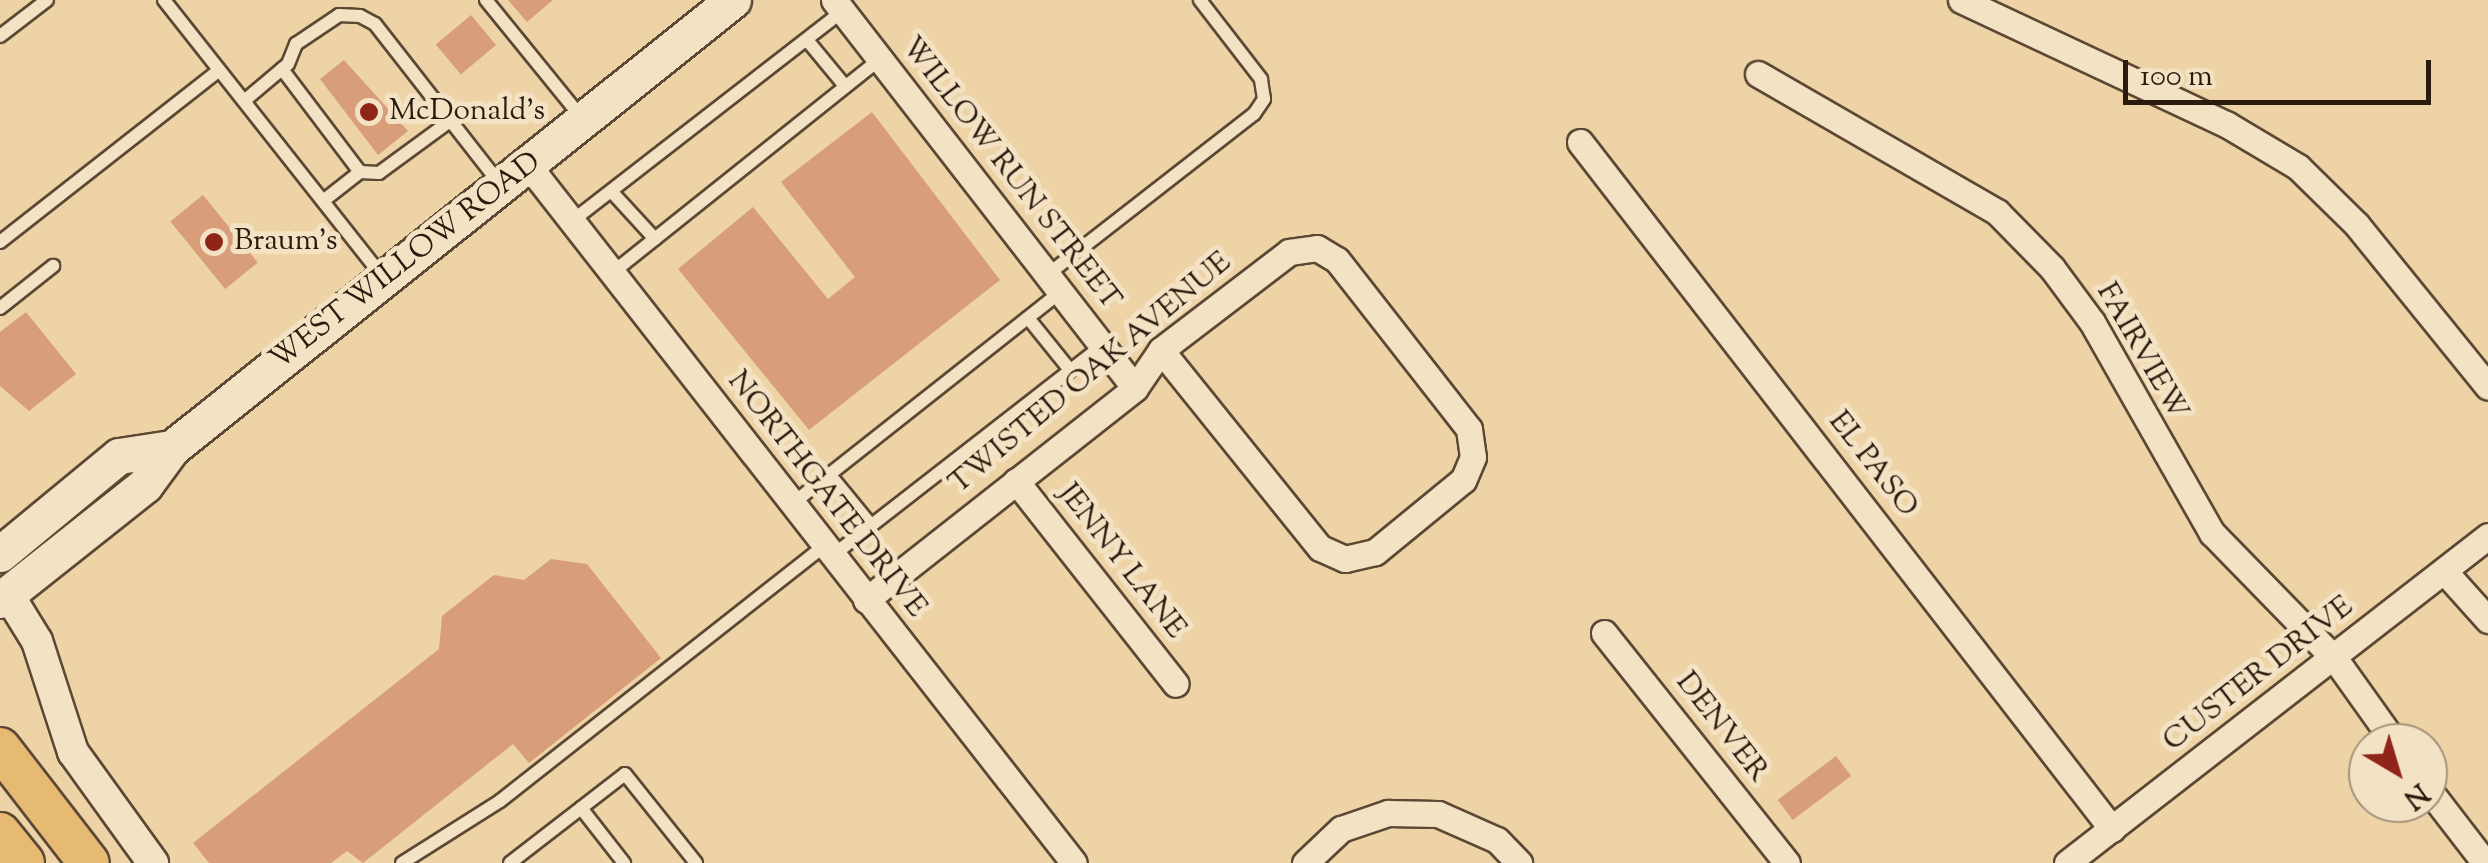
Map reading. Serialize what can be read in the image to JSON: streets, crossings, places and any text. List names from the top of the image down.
{
  "streets": {
    "main road": ["WEST WILLOW ROAD"],
    "street": [
      "WILLOW RUN STREET",
      "FAIRVIEW",
      "TWISTED OAK AVENUE",
      "EL PASO",
      "NORTHGATE DRIVE",
      "JENNY LANE",
      "CUSTER DRIVE",
      "DENVER"
    ]
  },
  "crossings": [
    ["WILLOW RUN STREET", "TWISTED OAK AVENUE"],
    ["WEST WILLOW ROAD", "NORTHGATE DRIVE"],
    ["FAIRVIEW", "CUSTER DRIVE"],
    ["TWISTED OAK AVENUE", "NORTHGATE DRIVE"],
    ["TWISTED OAK AVENUE", "JENNY LANE"],
    ["EL PASO", "CUSTER DRIVE"]
  ],
  "places": ["McDonald's", "Braum's"],
  "scale_bar": "100 m",
  "north": "bottom right"
}
